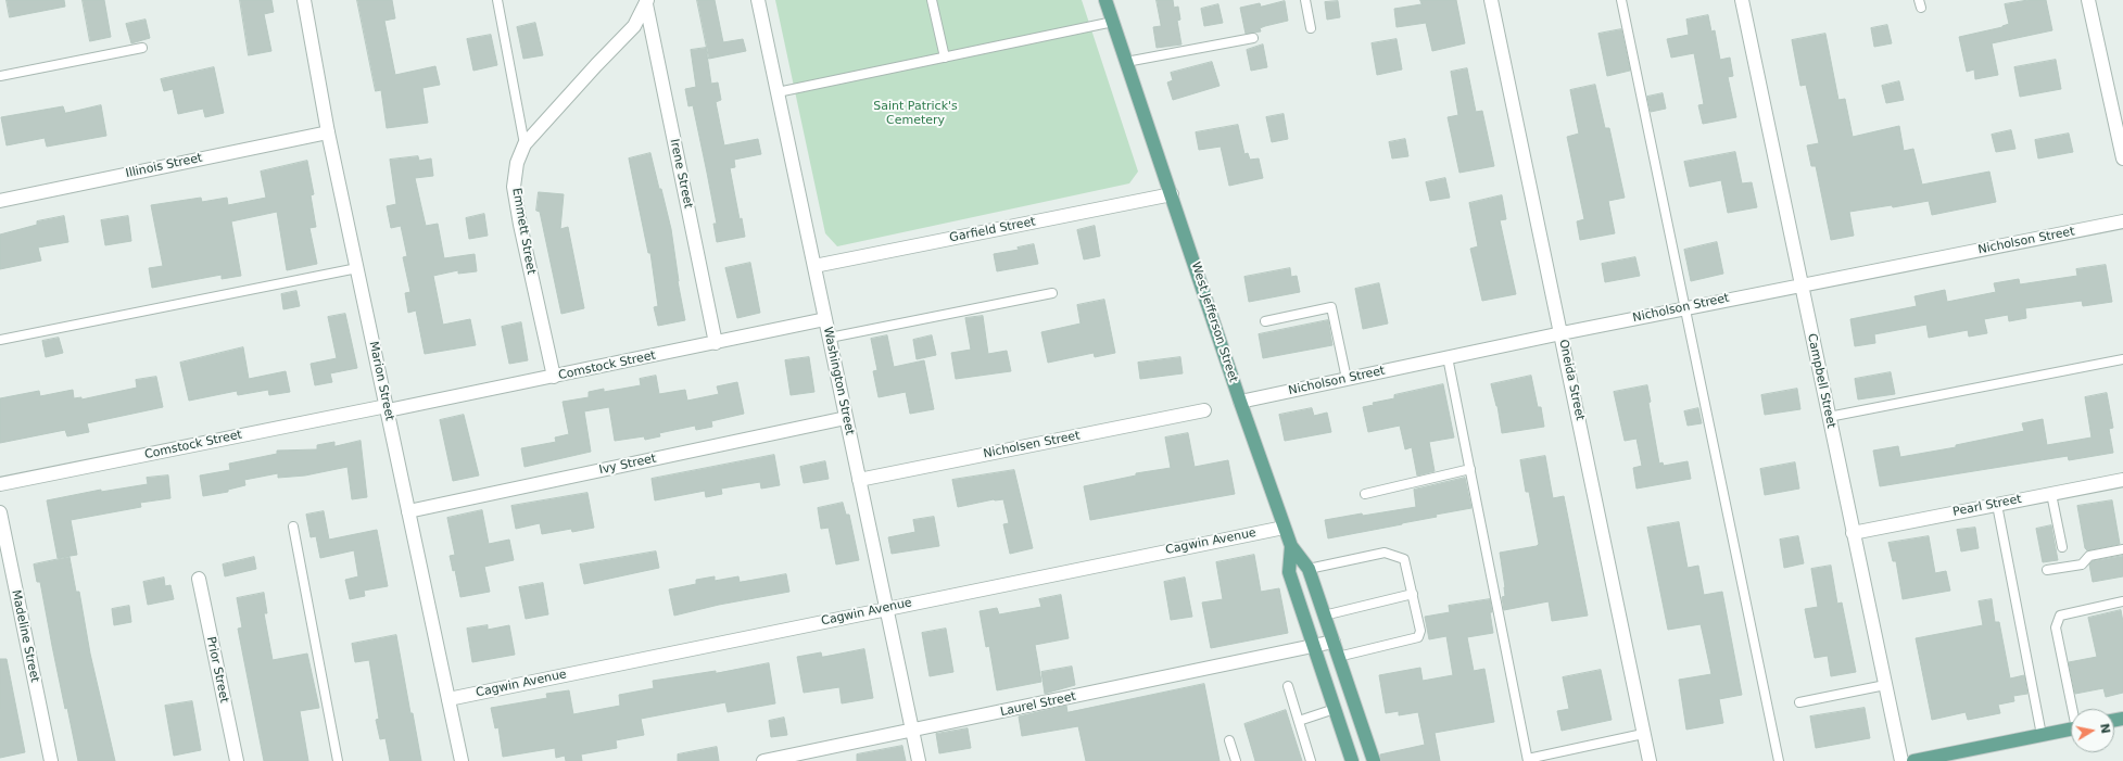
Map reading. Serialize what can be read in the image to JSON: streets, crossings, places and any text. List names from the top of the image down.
{
  "streets": {
    "main road": ["West Jefferson Street"],
    "street": [
      "Illinois Street",
      "Irene Street",
      "Garfield Street",
      "Emmett Street",
      "Nicholson Street",
      "Comstock Street",
      "Oneida Street",
      "Marion Street",
      "Washington Street",
      "Campbell Street",
      "Nicholsen Street",
      "Ivy Street",
      "Pearl Street",
      "Cagwin Avenue",
      "Madeline Street",
      "Prior Street",
      "Laurel Street"
    ]
  },
  "crossings": [
    ["Illinois Street", "Marion Street"],
    ["Irene Street", "Emmett Street"],
    ["Irene Street", "Comstock Street"],
    ["Garfield Street", "West Jefferson Street"],
    ["Garfield Street", "Washington Street"],
    ["Emmett Street", "Comstock Street"],
    ["Nicholson Street", "West Jefferson Street"],
    ["Nicholson Street", "Oneida Street"],
    ["Nicholson Street", "Campbell Street"],
    ["West Jefferson Street", "Cagwin Avenue"],
    ["West Jefferson Street", "Laurel Street"],
    ["Comstock Street", "Marion Street"],
    ["Comstock Street", "Washington Street"],
    ["Marion Street", "Ivy Street"],
    ["Marion Street", "Cagwin Avenue"],
    ["Washington Street", "Nicholsen Street"],
    ["Washington Street", "Ivy Street"],
    ["Washington Street", "Cagwin Avenue"],
    ["Washington Street", "Laurel Street"],
    ["Campbell Street", "Pearl Street"]
  ],
  "parks": ["Saint Patrick's Cemetery"],
  "north": "right"
}
